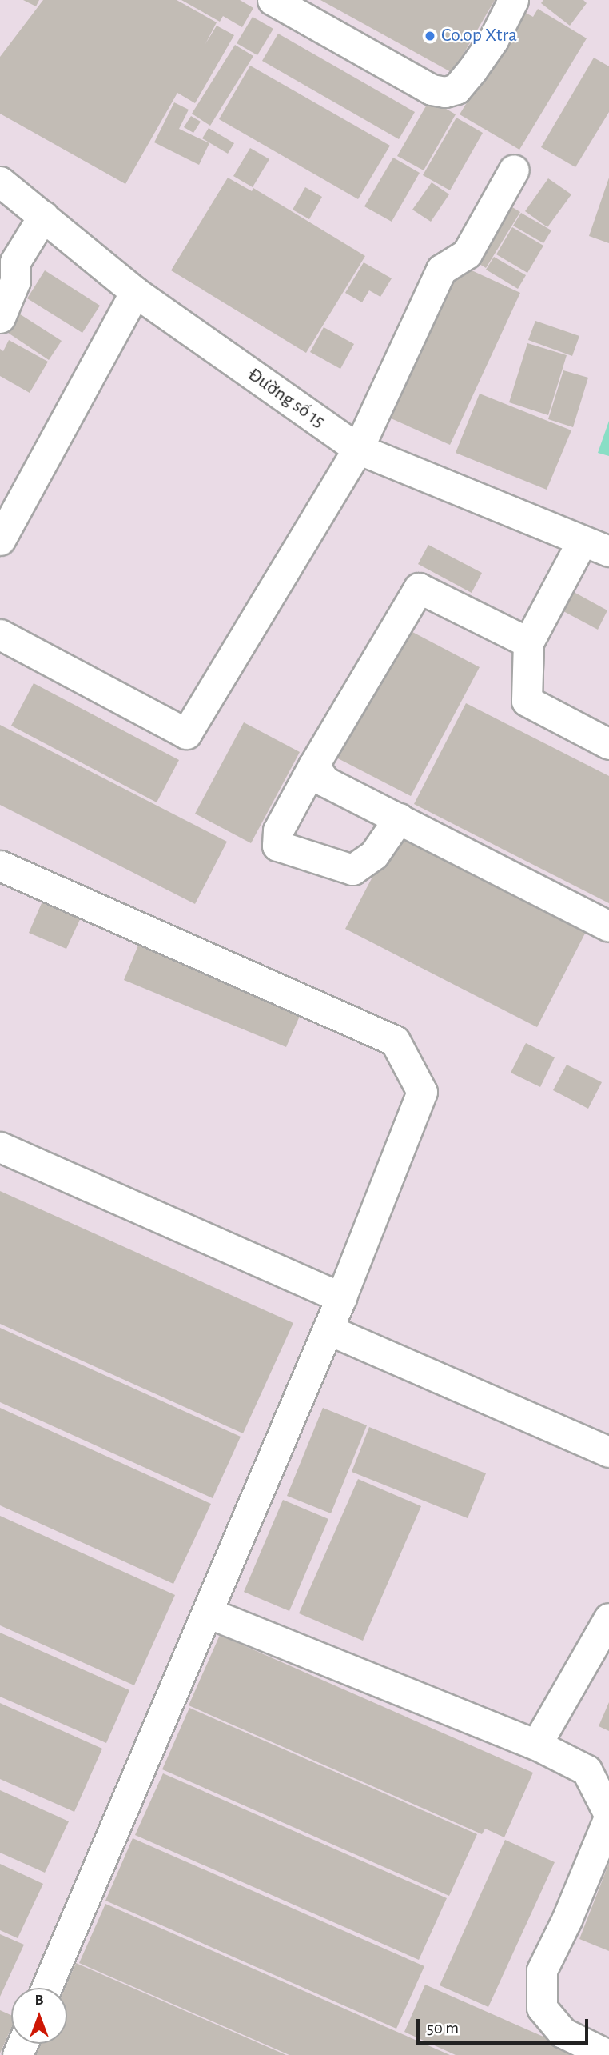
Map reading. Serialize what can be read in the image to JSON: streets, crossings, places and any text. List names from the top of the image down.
{
  "streets": {
    "street": ["Đường số 15"]
  },
  "places": ["Co.op Xtra"],
  "scale_bar": "50 m",
  "north": "top"
}
